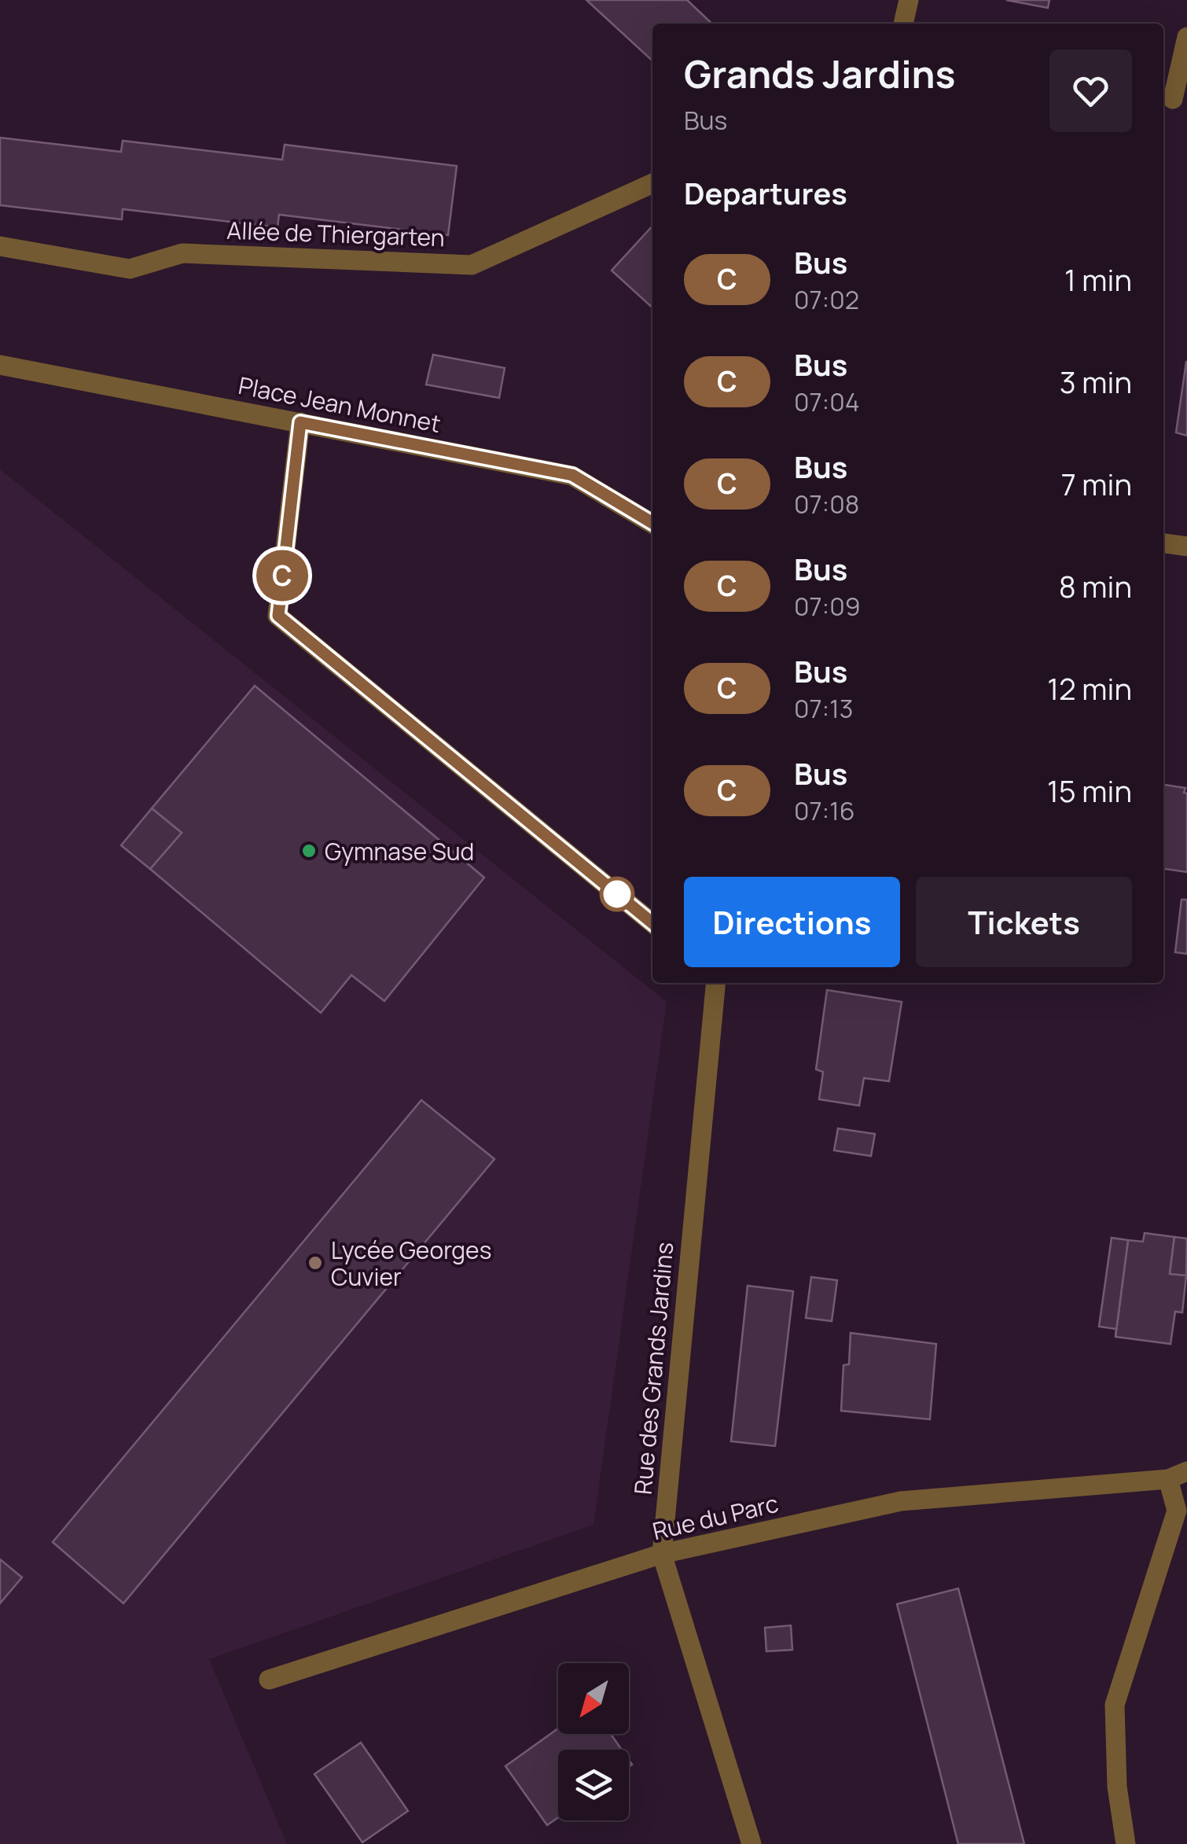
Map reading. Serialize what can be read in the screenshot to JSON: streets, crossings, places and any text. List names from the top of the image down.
{
  "streets": {
    "street": [
      "Allée de Thiergarten",
      "Place Jean Monnet",
      "Rue des Grands Jardins",
      "Rue du Parc"
    ]
  },
  "crossings": [
    ["Rue des Grands Jardins", "Rue du Parc"]
  ],
  "places": ["Gymnase Sud", "Lycée Georges Cuvier"],
  "lines": ["bus line C"],
  "north": "bottom left",
  "page": {
    "on_map": "C",
    "heading": [
      ["Grands Jardins", "Bus"],
      "Departures"
    ],
    "list": [
      {
        "mark": "C",
        "name": "Bus",
        "note": "07:02",
        "value": "1 min"
      },
      {
        "mark": "C",
        "name": "Bus",
        "note": "07:04",
        "value": "3 min"
      },
      {
        "mark": "C",
        "name": "Bus",
        "note": "07:08",
        "value": "7 min"
      },
      {
        "mark": "C",
        "name": "Bus",
        "note": "07:09",
        "value": "8 min"
      },
      {
        "mark": "C",
        "name": "Bus",
        "note": "07:13",
        "value": "12 min"
      },
      {
        "mark": "C",
        "name": "Bus",
        "note": "07:16",
        "value": "15 min"
      }
    ],
    "buttons": ["Directions", "Tickets"]
  }
}
